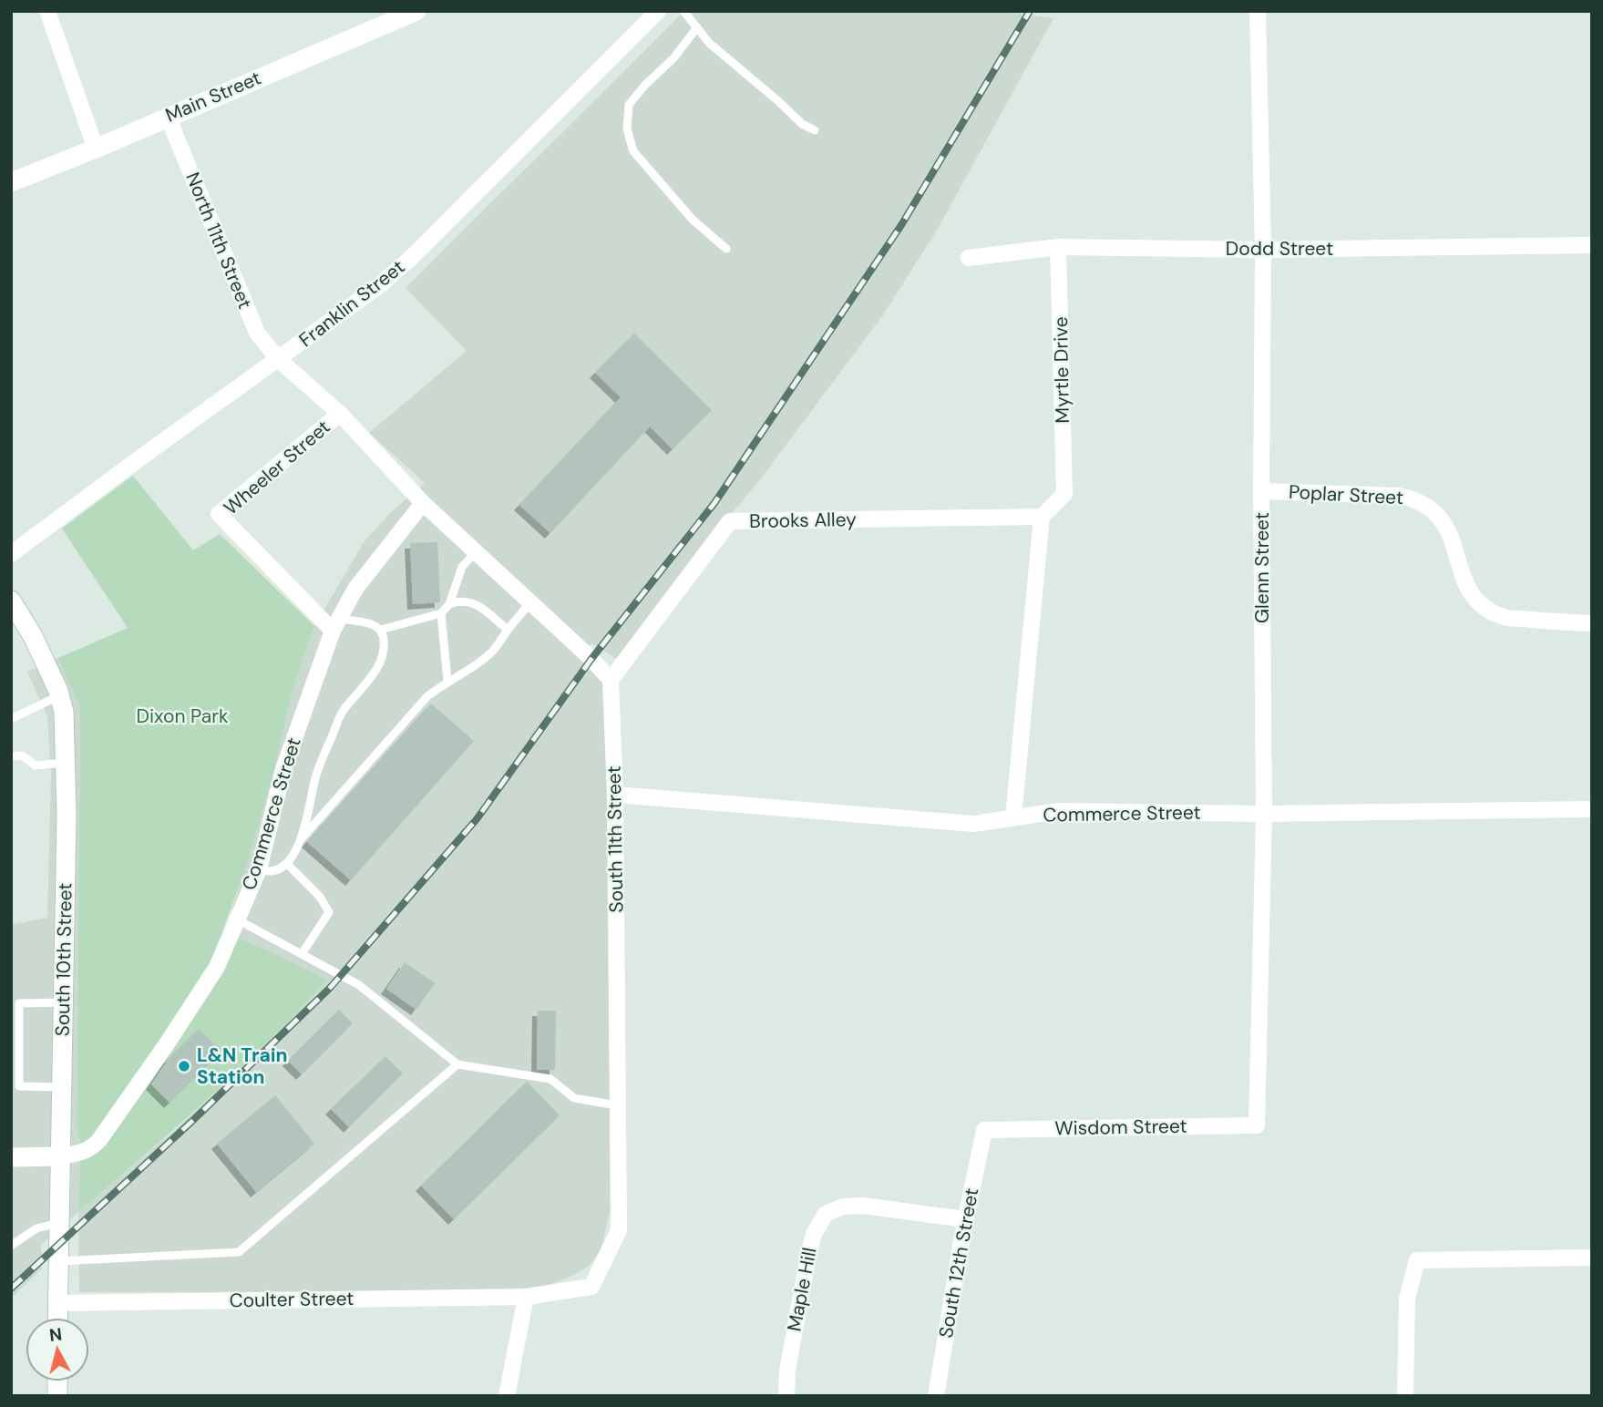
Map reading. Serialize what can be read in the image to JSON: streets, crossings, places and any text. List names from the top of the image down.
{
  "streets": {
    "main road": ["Main Street", "Commerce Street", "South 10th Street"],
    "street": [
      "North 11th Street",
      "Dodd Street",
      "Franklin Street",
      "Myrtle Drive",
      "Wheeler Street",
      "Poplar Street",
      "Brooks Alley",
      "Glenn Street",
      "South 11th Street",
      "Wisdom Street",
      "South 12th Street",
      "Maple Hill",
      "Coulter Street"
    ]
  },
  "crossings": [
    ["Main Street", "North 11th Street"],
    ["North 11th Street", "Franklin Street"],
    ["Dodd Street", "Myrtle Drive"],
    ["Dodd Street", "Glenn Street"],
    ["Myrtle Drive", "Brooks Alley"],
    ["Wheeler Street", "Commerce Street"],
    ["Poplar Street", "Glenn Street"],
    ["Brooks Alley", "South 11th Street"],
    ["Glenn Street", "Commerce Street"],
    ["Glenn Street", "Wisdom Street"],
    ["Commerce Street", "South 11th Street"],
    ["Commerce Street", "South 10th Street"],
    ["South 11th Street", "Coulter Street"],
    ["South 10th Street", "Coulter Street"],
    ["Wisdom Street", "South 12th Street"],
    ["South 12th Street", "Maple Hill"]
  ],
  "parks": ["Dixon Park"],
  "places": ["L&N Train Station"],
  "north": "top"
}
